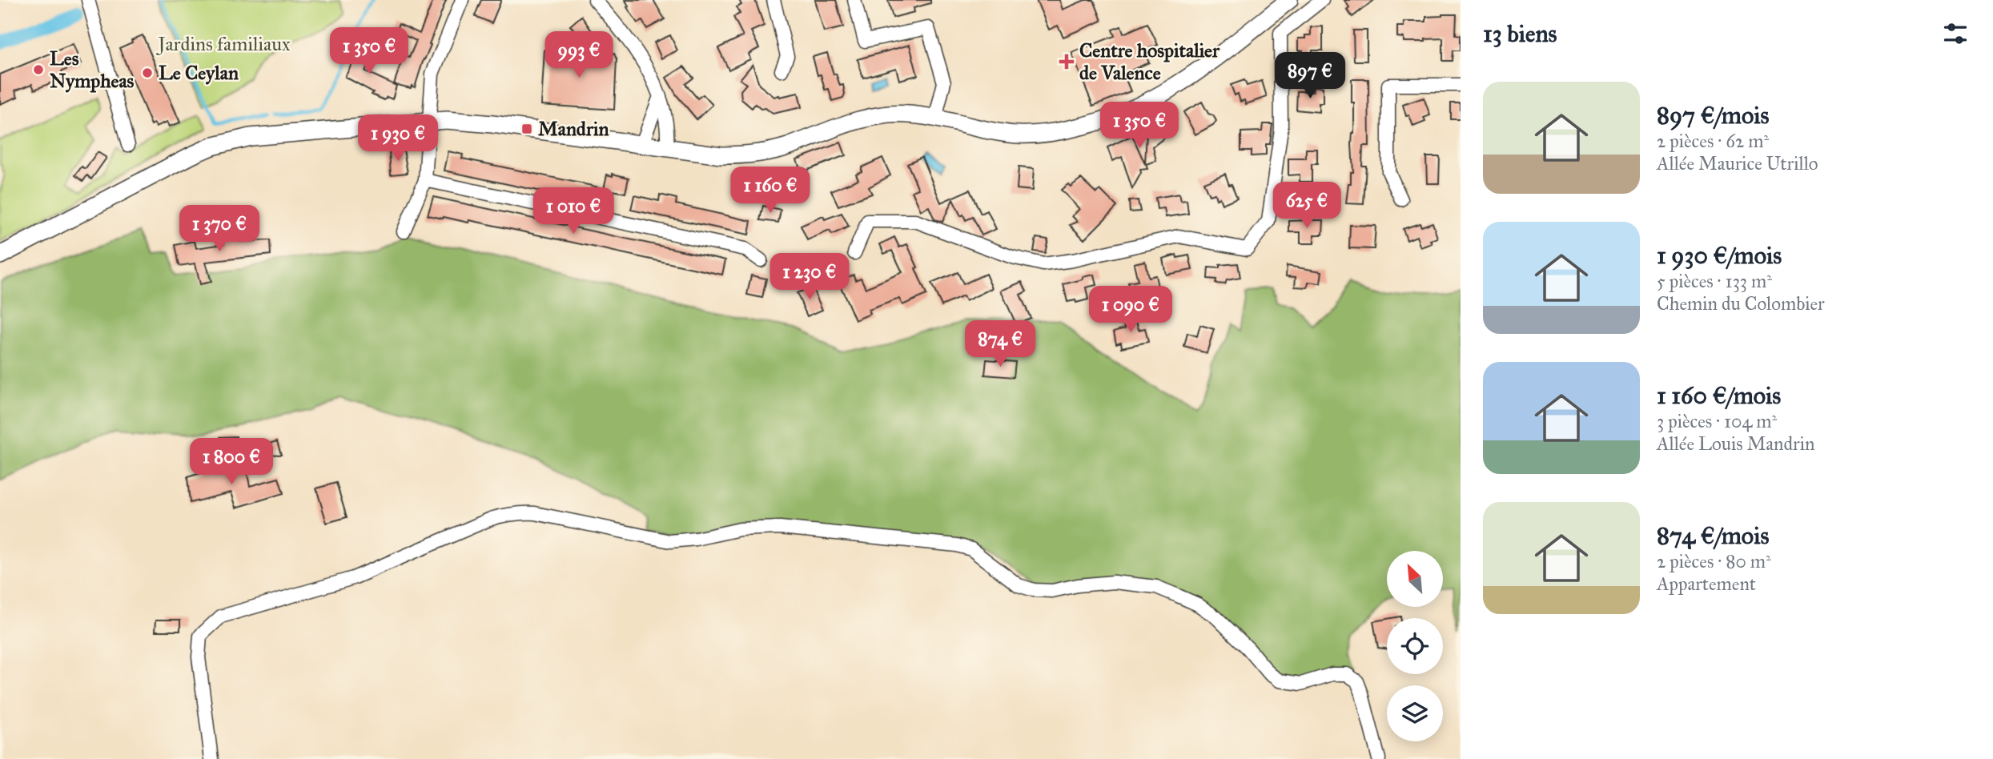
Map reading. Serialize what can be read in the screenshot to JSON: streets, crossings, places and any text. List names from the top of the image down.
{
  "parks": ["Jardins familiaux"],
  "places": {
    "health": ["Centre hospitalier de Valence"],
    "other": ["Les Nympheas", "Le Ceylan"],
    "transit": ["Mandrin"]
  },
  "north": "top left",
  "page": {
    "heading": "13 biens",
    "price": [
      "1 350 €",
      "993 €",
      "897 €",
      "1 350 €",
      "1 930 €",
      "1 160 €",
      "625 €",
      "1 010 €",
      "1 370 €",
      "1 230 €",
      "1 090 €",
      "874 €",
      "1 800 €"
    ],
    "list": [
      {
        "name": "897 €/mois",
        "note": "2 pièces · 62 m² · Allée Maurice Utrillo"
      },
      {
        "name": "1 930 €/mois",
        "note": "5 pièces · 133 m² · Chemin du Colombier"
      },
      {
        "name": "1 160 €/mois",
        "note": "3 pièces · 104 m² · Allée Louis Mandrin"
      },
      {
        "name": "874 €/mois",
        "note": "2 pièces · 80 m² · Appartement"
      }
    ]
  }
}
